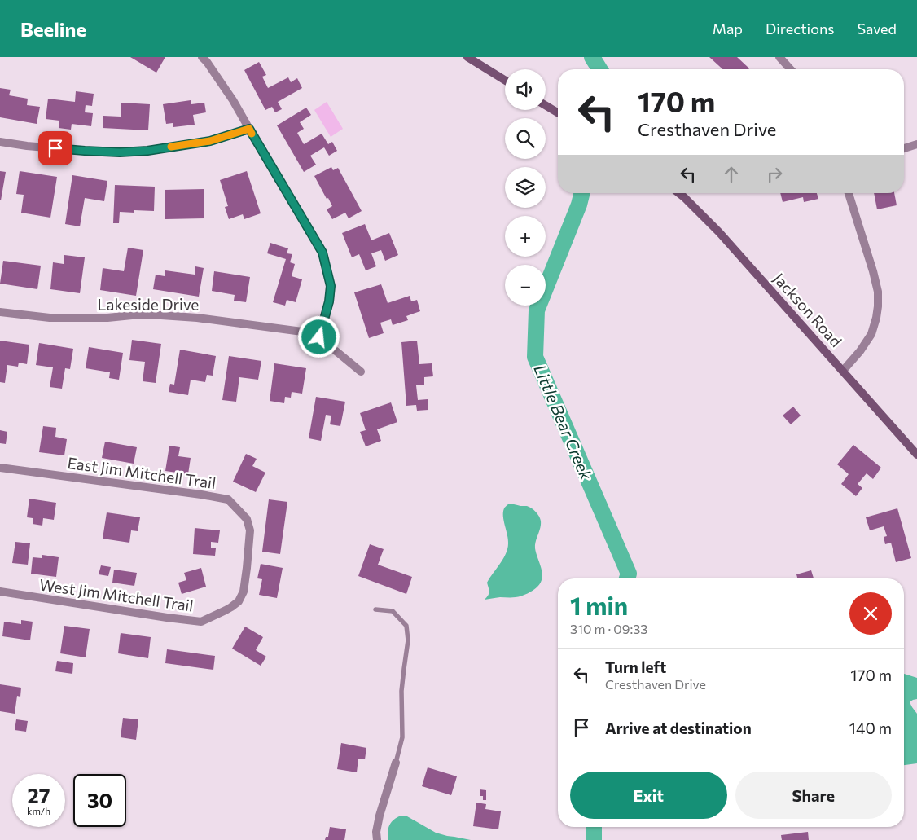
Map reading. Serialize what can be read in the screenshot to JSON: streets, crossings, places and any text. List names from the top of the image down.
{
  "streets": {
    "main road": ["Jackson Road"],
    "street": ["Lakeside Drive", "East Jim Mitchell Trail", "West Jim Mitchell Trail"]
  },
  "crossings": [
    ["East Jim Mitchell Trail", "West Jim Mitchell Trail"]
  ],
  "water": ["Little Bear Creek"],
  "page": {
    "header": "Beeline",
    "nav": ["Map", "Directions", "Saved"],
    "map_buttons": ["+", "−"],
    "turn": ["170 m", "Cresthaven Drive"],
    "heading": ["1 min", "310 m · 09:33"],
    "list": [
      {
        "name": "Turn left",
        "note": "Cresthaven Drive",
        "value": "170 m"
      },
      {
        "name": "Arrive at destination",
        "value": "140 m"
      }
    ],
    "buttons": ["Exit", "Share"],
    "speed": "27 km/h",
    "limit": "30"
  }
}
